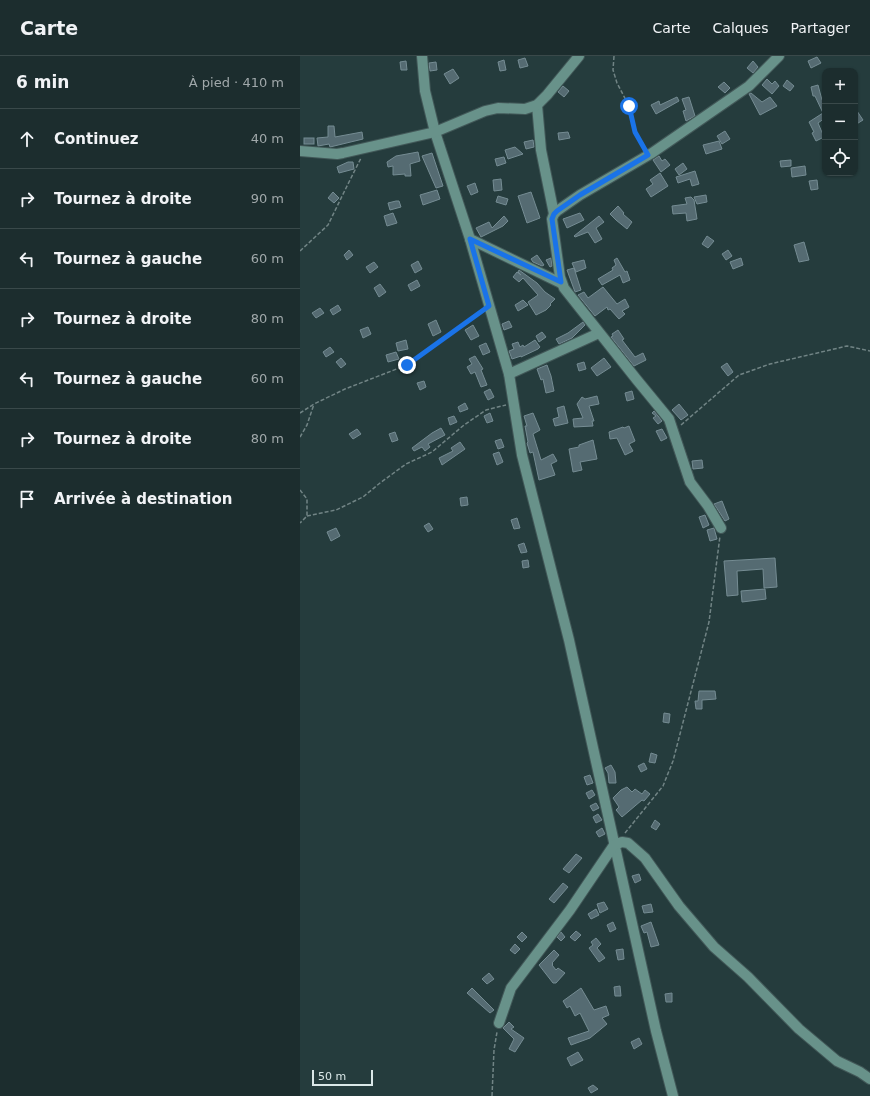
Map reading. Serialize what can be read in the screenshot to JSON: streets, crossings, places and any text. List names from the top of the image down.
{
  "scale_bar": "50 m",
  "page": {
    "header": "Carte",
    "nav": ["Carte", "Calques", "Partager"],
    "heading": ["6 min", "À pied · 410 m"],
    "map_buttons": ["+", "−"],
    "list": [
      ["Continuez", "40 m"],
      ["Tournez à droite", "90 m"],
      ["Tournez à gauche", "60 m"],
      ["Tournez à droite", "80 m"],
      ["Tournez à gauche", "60 m"],
      ["Tournez à droite", "80 m"],
      "Arrivée à destination"
    ],
    "scale": "50 m"
  }
}
